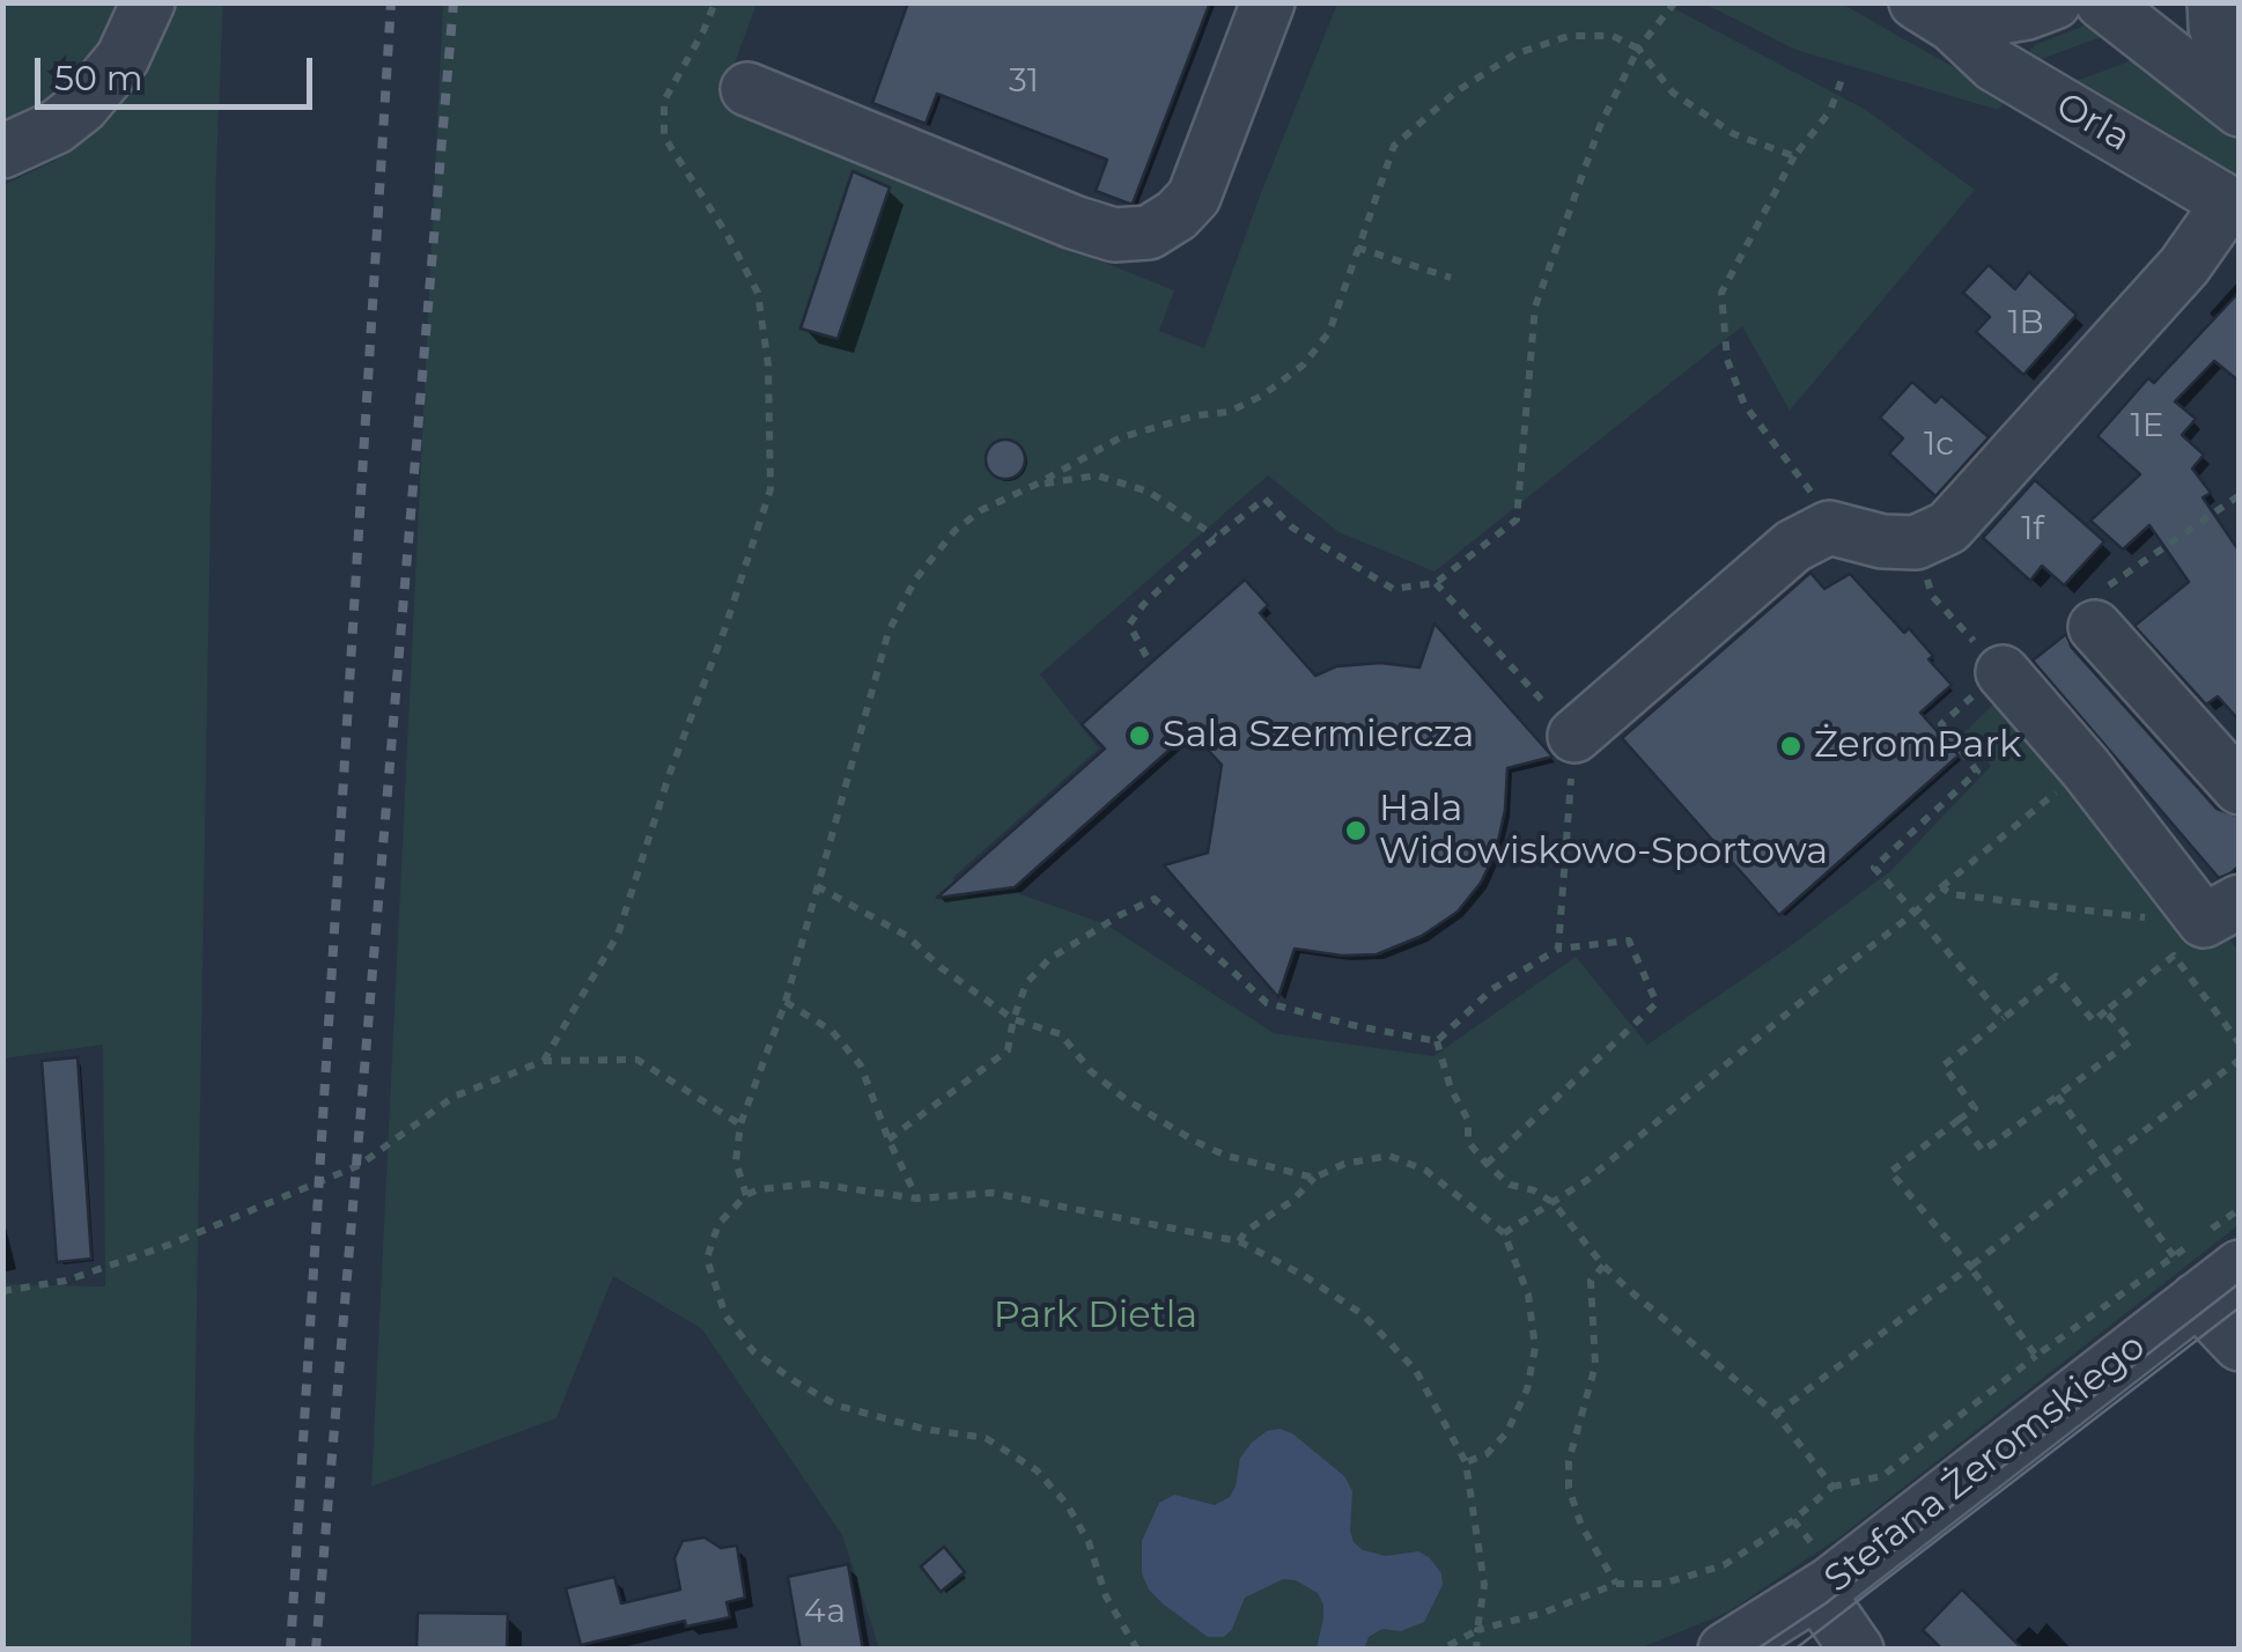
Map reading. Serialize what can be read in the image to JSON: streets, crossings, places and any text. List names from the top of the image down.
{
  "streets": {
    "street": ["Orla", "Stefana Żeromskiego"]
  },
  "parks": ["Park Dietla"],
  "places": ["Sala Szermiercza", "ŻeromPark", "Hala Widowiskowo-Sportowa"],
  "house_numbers": [
    "31",
    "1B",
    "1E",
    "1c",
    "1f",
    "4a"
  ],
  "scale_bar": "50 m"
}
